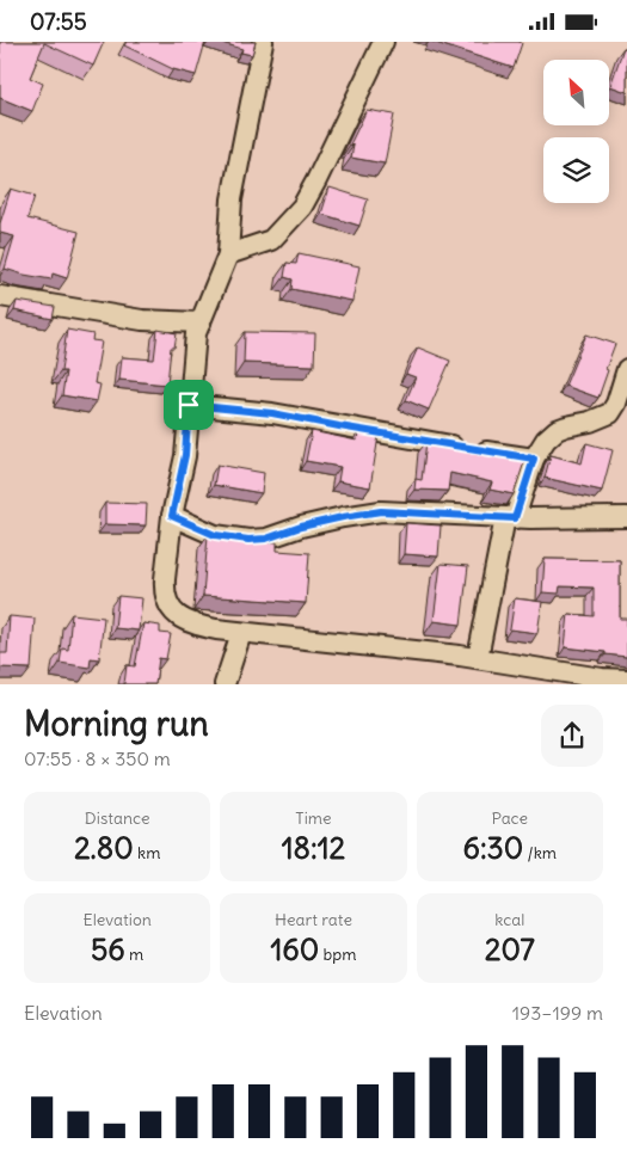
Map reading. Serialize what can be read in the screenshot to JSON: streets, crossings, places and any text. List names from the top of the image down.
{
  "north": "top left",
  "page": {
    "status": "07:55",
    "heading": ["Morning run", "07:55 · 8 × 350 m"],
    "stats": [
      ["Distance", "2.80 km"],
      ["Time", "18:12"],
      ["Pace", "6:30 /km"],
      ["Elevation", "56 m"],
      ["Heart rate", "160 bpm"],
      ["kcal", "207"]
    ],
    "chart": ["Elevation", "193–199 m"]
  }
}
